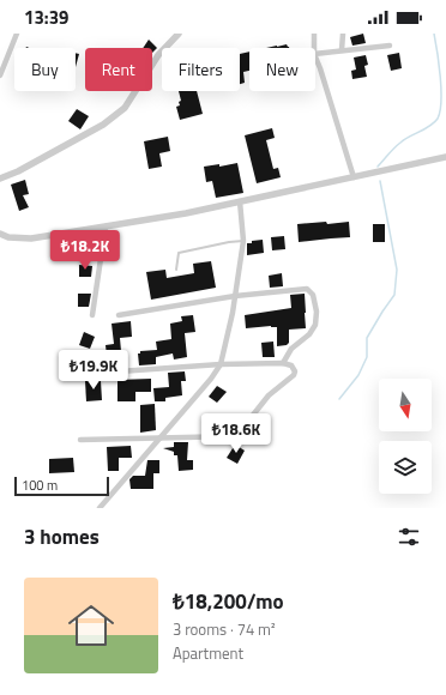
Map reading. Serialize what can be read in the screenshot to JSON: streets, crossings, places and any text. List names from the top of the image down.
{
  "scale_bar": "100 m",
  "north": "bottom",
  "page": {
    "status": "13:39",
    "chip": [
      "Buy",
      "Rent",
      "Filters",
      "New"
    ],
    "price": ["₺18.2K", "₺19.9K", "₺18.6K"],
    "scale": "100 m",
    "heading": "3 homes",
    "list": [
      {
        "name": "₺18,200/mo",
        "note": "3 rooms · 74 m² · Apartment"
      }
    ]
  }
}
